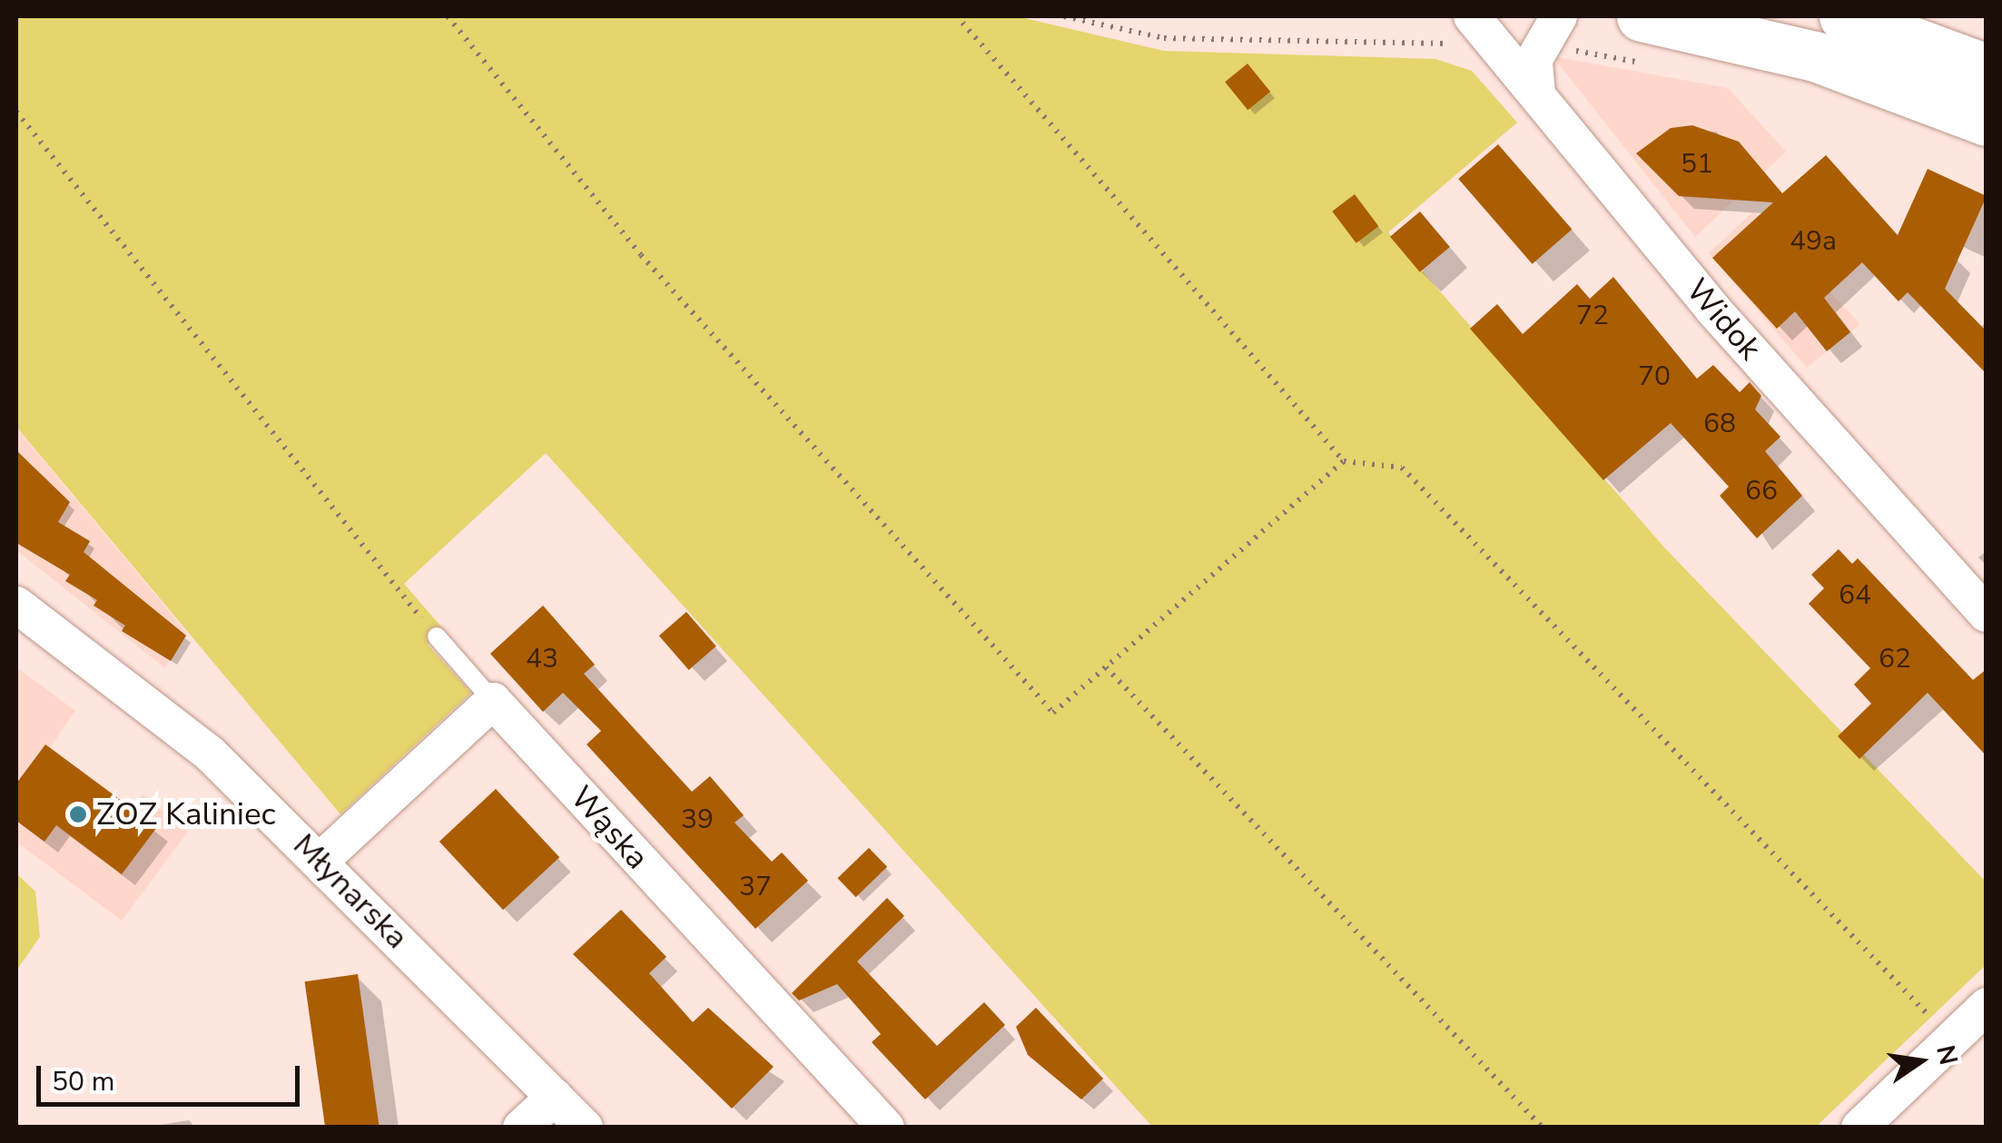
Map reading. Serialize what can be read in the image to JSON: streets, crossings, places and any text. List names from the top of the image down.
{
  "streets": {
    "street": ["Widok", "Wąska", "Młynarska"]
  },
  "places": ["ZOZ Kaliniec"],
  "house_numbers": [
    "51",
    "49a",
    "72",
    "70",
    "68",
    "66",
    "64",
    "43",
    "62",
    "39",
    "37"
  ],
  "scale_bar": "50 m",
  "north": "right"
}
